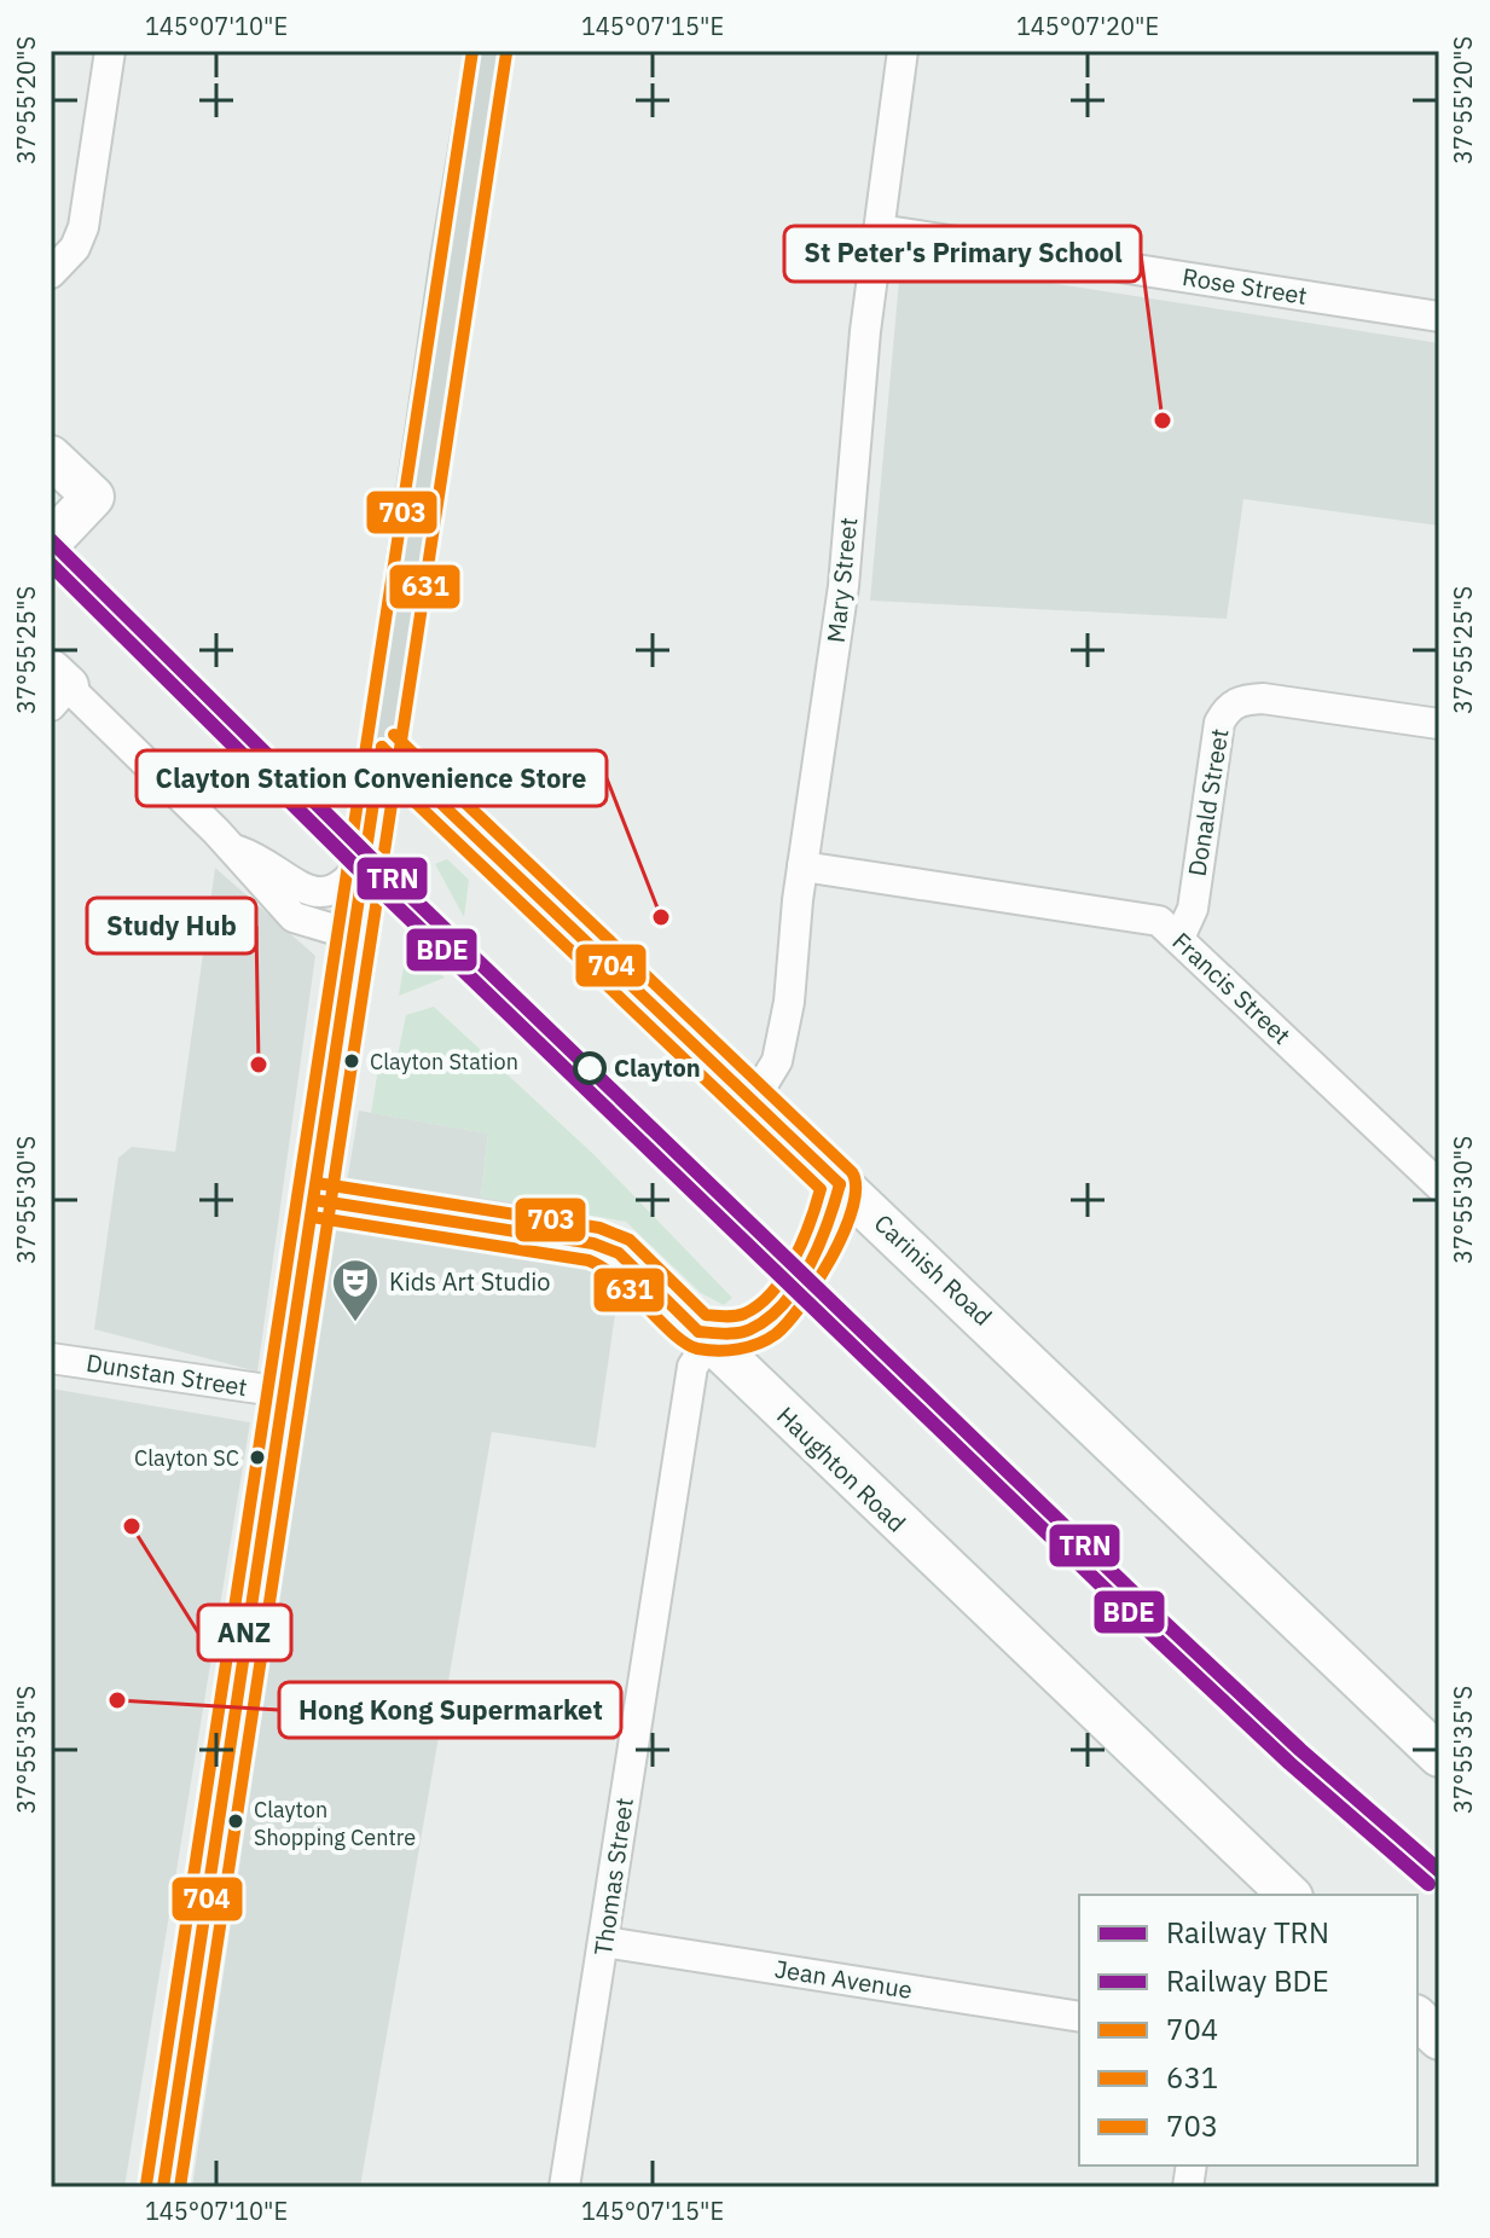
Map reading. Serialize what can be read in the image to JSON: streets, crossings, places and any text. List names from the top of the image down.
{
  "streets": {
    "street": [
      "Rose Street",
      "Mary Street",
      "Donald Street",
      "Francis Street",
      "Carinish Road",
      "Dunstan Street",
      "Haughton Road",
      "Thomas Street",
      "Jean Avenue"
    ]
  },
  "crossings": [
    ["Rose Street", "Mary Street"],
    ["Mary Street", "Francis Street"],
    ["Mary Street", "Carinish Road"],
    ["Donald Street", "Francis Street"],
    ["Haughton Road", "Thomas Street"],
    ["Thomas Street", "Jean Avenue"]
  ],
  "places": {
    "other": [
      "St Peter's Primary School",
      "Clayton Station Convenience Store",
      "Clayton Station",
      "Study Hub",
      "Clayton",
      "Clayton SC",
      "ANZ",
      "Hong Kong Supermarket",
      "Clayton Shopping Centre"
    ],
    "theatre": ["Kids Art Studio"]
  },
  "lines": [
    "transit line 703",
    "transit line 631",
    "rail line TRN",
    "rail line BDE",
    "transit line 704"
  ],
  "legend": [
    "Railway TRN",
    "Railway BDE",
    "704",
    "631",
    "703"
  ],
  "coordinates": [
    "145°07'10\"E",
    "145°07'15\"E",
    "145°07'20\"E",
    "37°55'20\"S",
    "37°55'25\"S",
    "37°55'30\"S",
    "37°55'35\"S"
  ]
}
